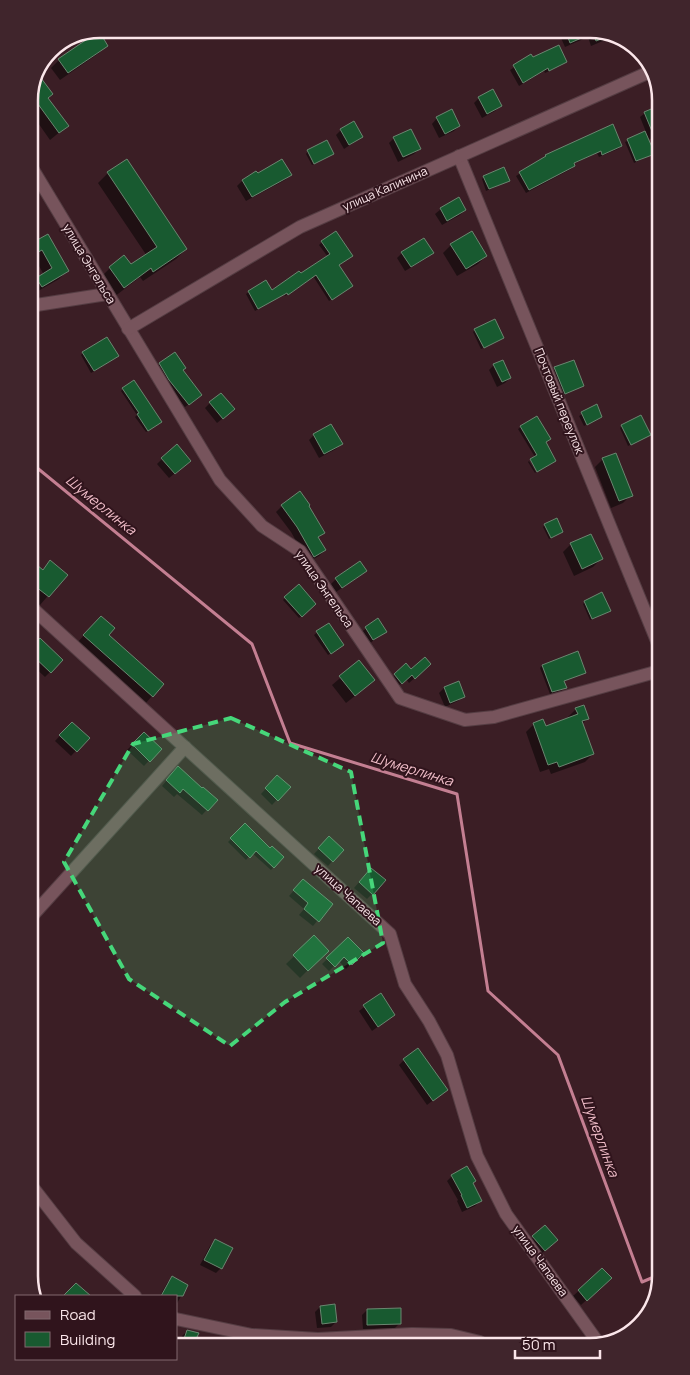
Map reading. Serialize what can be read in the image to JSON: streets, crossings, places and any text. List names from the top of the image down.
{
  "streets": {
    "street": [
      "улица Калинина",
      "улица Энгельса",
      "Почтовый переулок",
      "улица Чапаева"
    ]
  },
  "crossings": [
    ["улица Калинина", "улица Энгельса"],
    ["улица Калинина", "Почтовый переулок"]
  ],
  "water": ["Шумерлинка"],
  "legend": ["Road", "Building"],
  "scale_bar": "50 m"
}
